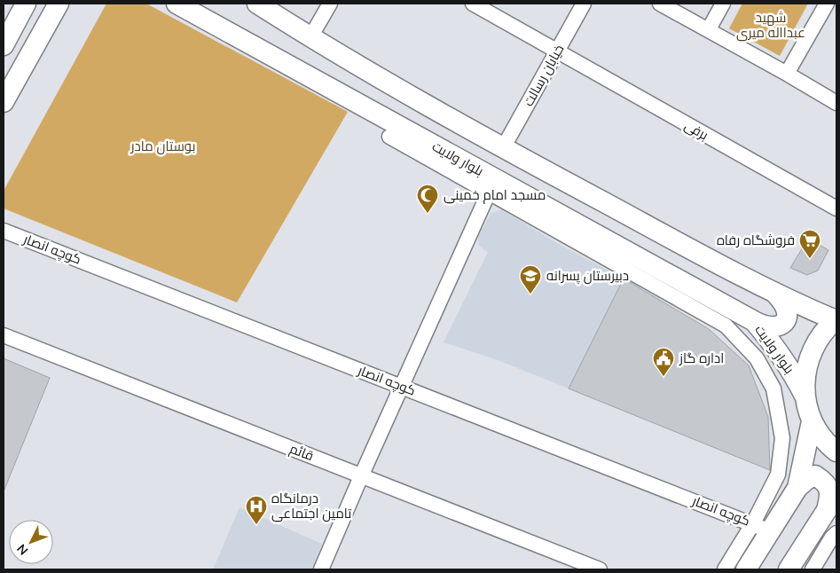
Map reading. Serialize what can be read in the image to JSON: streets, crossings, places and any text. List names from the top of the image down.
{
  "streets": {
    "main road": ["بلوار ولایت"],
    "street": [
      "خیابان رسالت",
      "برفی",
      "کوچه انصار",
      "قائم"
    ]
  },
  "crossings": [
    ["خیابان رسالت", "برفی"]
  ],
  "parks": ["شهید عبدااله میری", "بوستان مادر"],
  "places": {
    "mosque": ["مسجد امام خمینی"],
    "supermarket": ["فروشگاه رفاه"],
    "school or university": ["دبیرستان پسرانه"],
    "public building": ["اداره گاز"],
    "hospital": ["درمانگاه تامین اجتماعی"]
  },
  "north": "bottom left"
}
